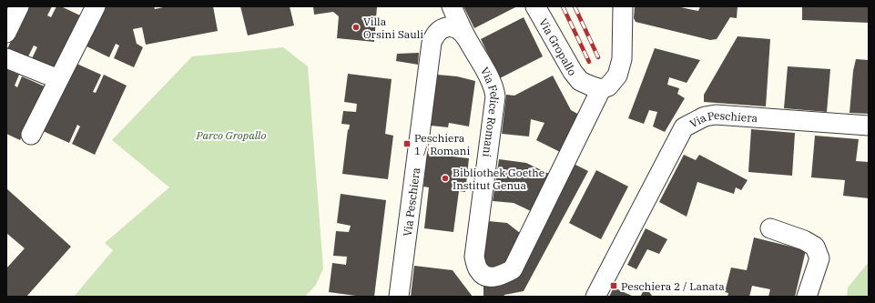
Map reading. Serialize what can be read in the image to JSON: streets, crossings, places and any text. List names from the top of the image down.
{
  "streets": {
    "street": ["Via Gropallo", "Via Felice Romani", "Via Peschiera"]
  },
  "crossings": [
    ["Via Gropallo", "Via Felice Romani"],
    ["Via Felice Romani", "Via Peschiera"]
  ],
  "parks": ["Parco Gropallo"],
  "places": {
    "other": ["Villa Orsini Sauli", "Bibliothek Goethe Institut Genua"],
    "transit": ["Peschiera 1 / Romani", "Peschiera 2 / Lanata"]
  }
}
